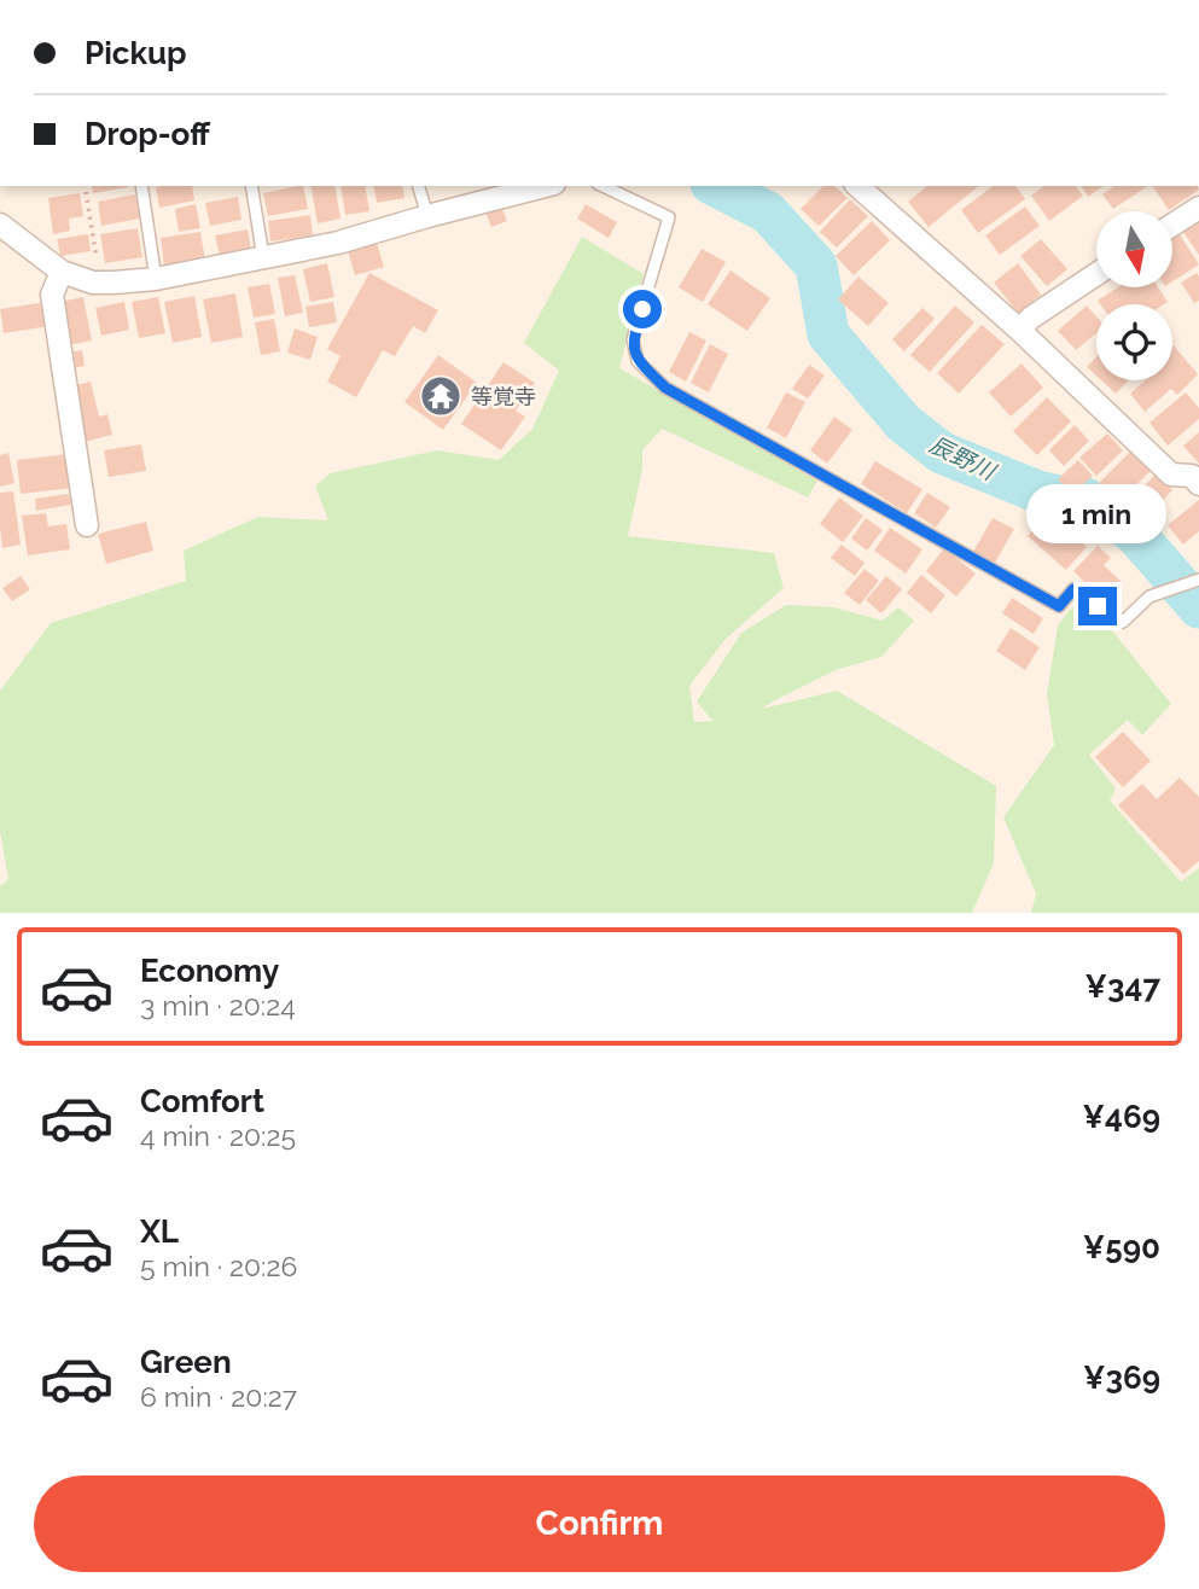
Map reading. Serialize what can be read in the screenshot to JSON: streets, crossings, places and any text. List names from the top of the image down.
{
  "water": ["辰野川"],
  "places": {
    "temple": ["等覚寺"]
  },
  "north": "bottom",
  "page": {
    "banner": ["Pickup", "Drop-off"],
    "bubble": "1 min",
    "list": [
      {
        "name": "Economy",
        "note": "3 min · 20:24",
        "value": "¥347"
      },
      {
        "name": "Comfort",
        "note": "4 min · 20:25",
        "value": "¥469"
      },
      {
        "name": "XL",
        "note": "5 min · 20:26",
        "value": "¥590"
      },
      {
        "name": "Green",
        "note": "6 min · 20:27",
        "value": "¥369"
      }
    ],
    "buttons": "Confirm"
  }
}
